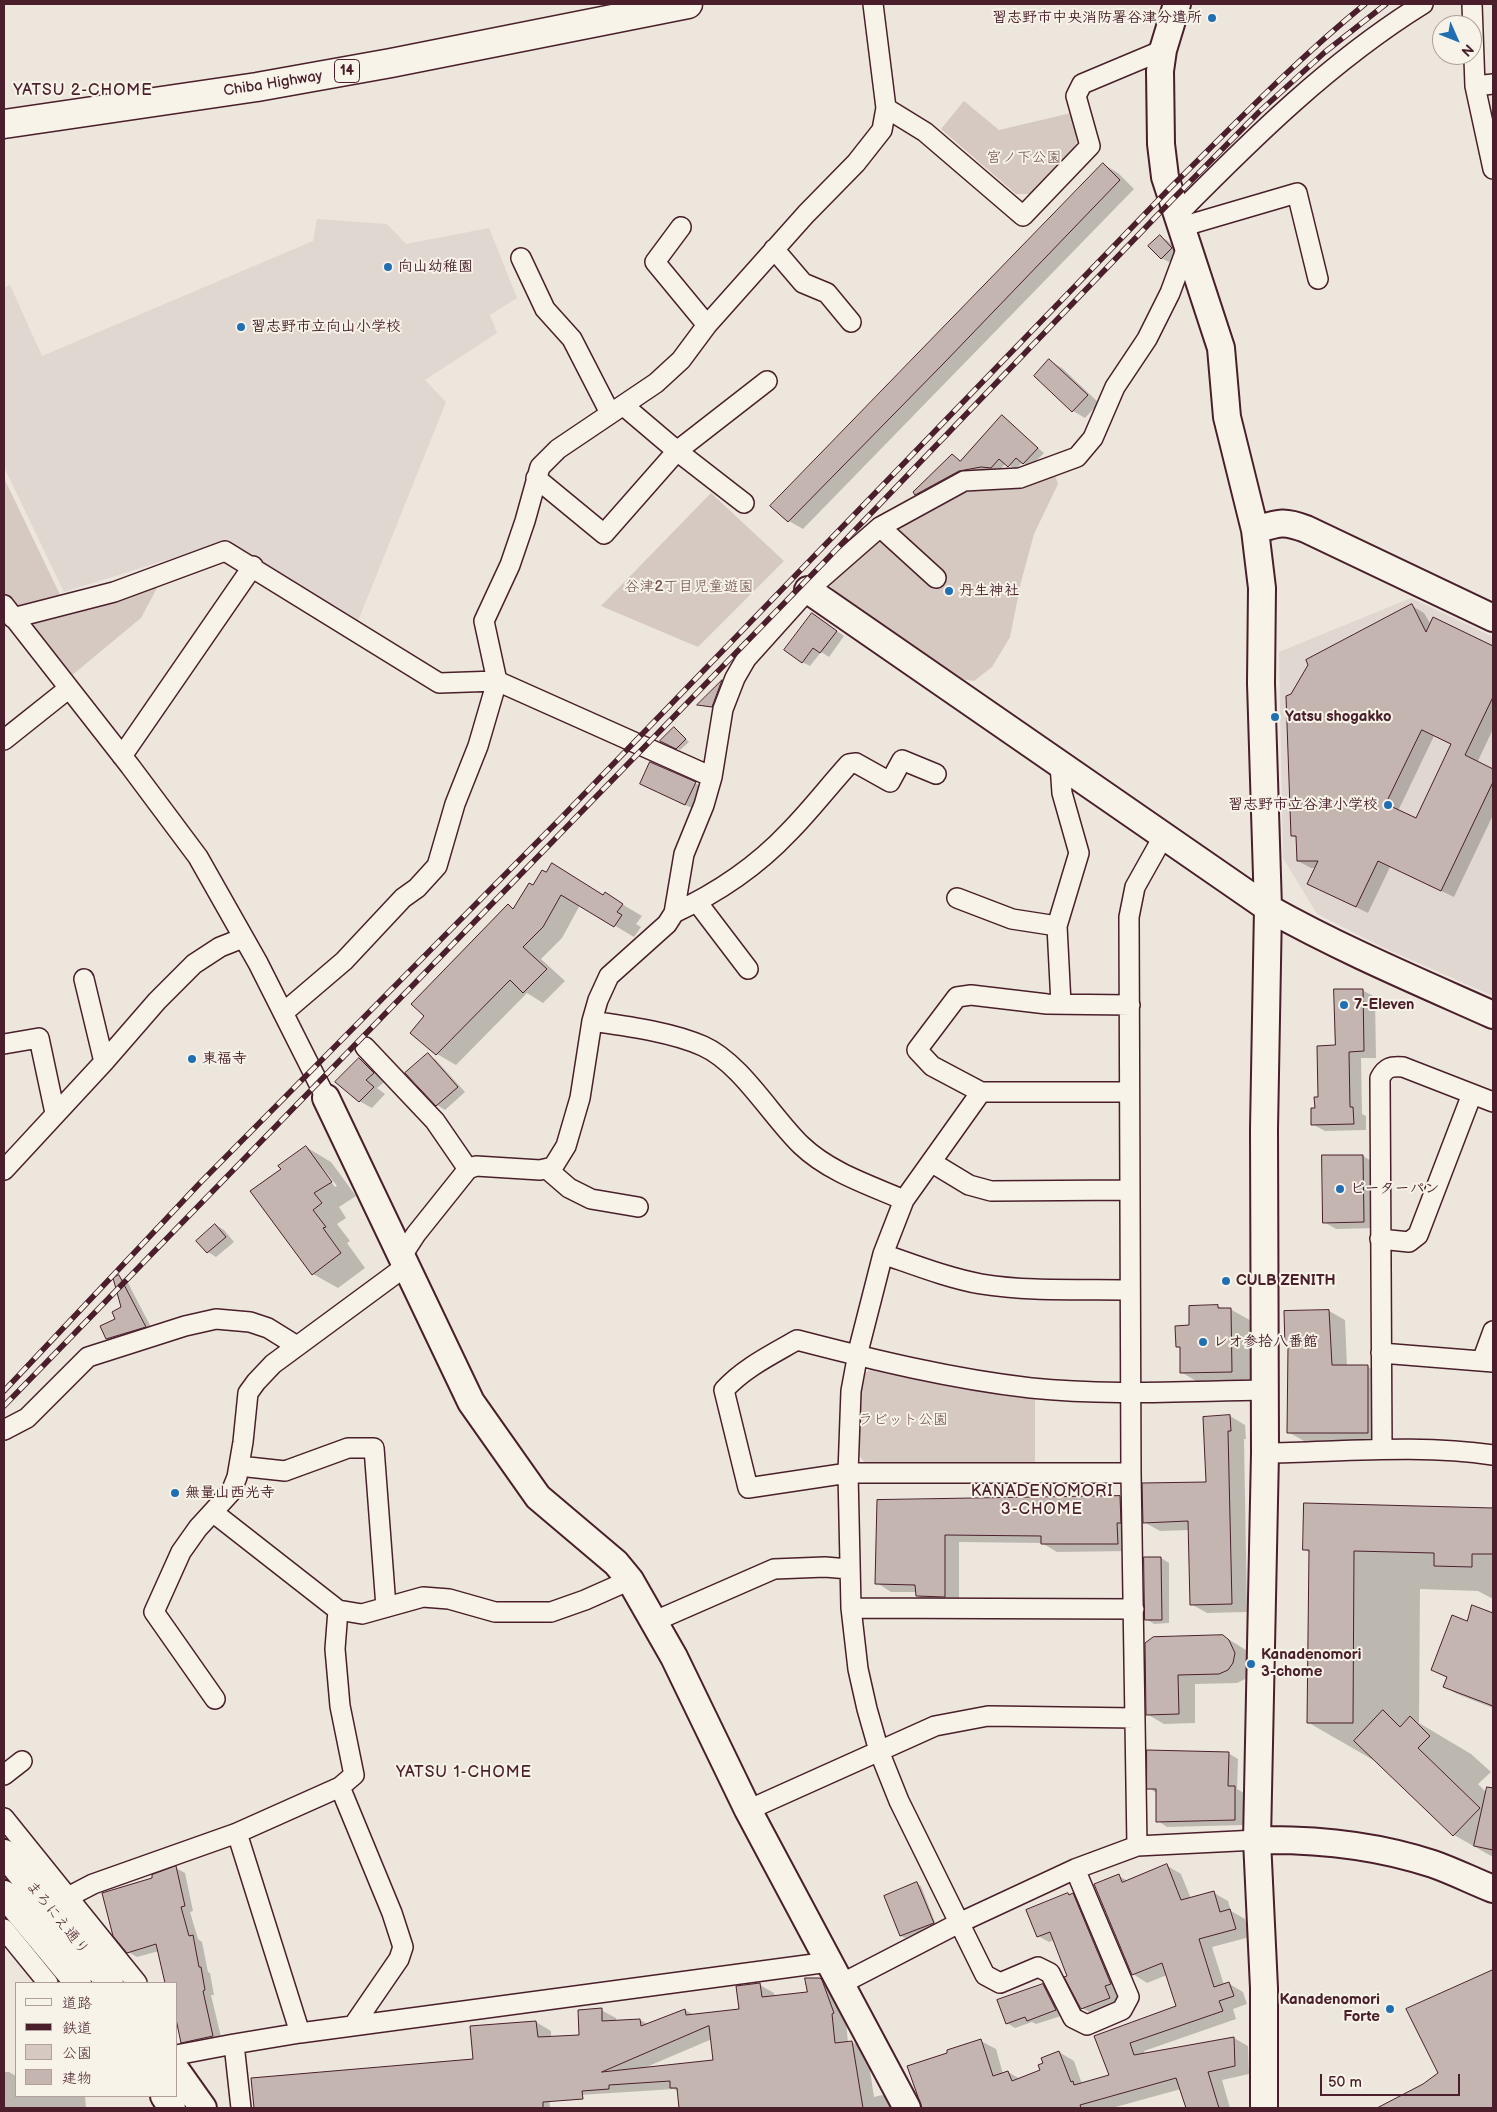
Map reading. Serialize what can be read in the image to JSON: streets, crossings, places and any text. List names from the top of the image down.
{
  "streets": {
    "highway": ["14", "Chiba Highway"],
    "street": ["まろにえ通り"]
  },
  "districts": ["YATSU 2-CHOME", "KANADENOMORI 3-CHOME", "YATSU 1-CHOME"],
  "parks": ["宮ノ下公園", "谷津2丁目児童遊園", "ラビット公園"],
  "places": [
    "習志野市中央消防署谷津分遣所",
    "向山幼稚園",
    "習志野市立向山小学校",
    "丹生神社",
    "Yatsu shogakko",
    "習志野市立谷津小学校",
    "7-Eleven",
    "東福寺",
    "ピーターパン",
    "CULB ZENITH",
    "レオ参拾八番館",
    "無量山西光寺",
    "Kanadenomori 3-chome",
    "Kanadenomori Forte"
  ],
  "legend": [
    "道路",
    "鉄道",
    "公園",
    "建物"
  ],
  "scale_bar": "50 m",
  "north": "bottom right"
}
